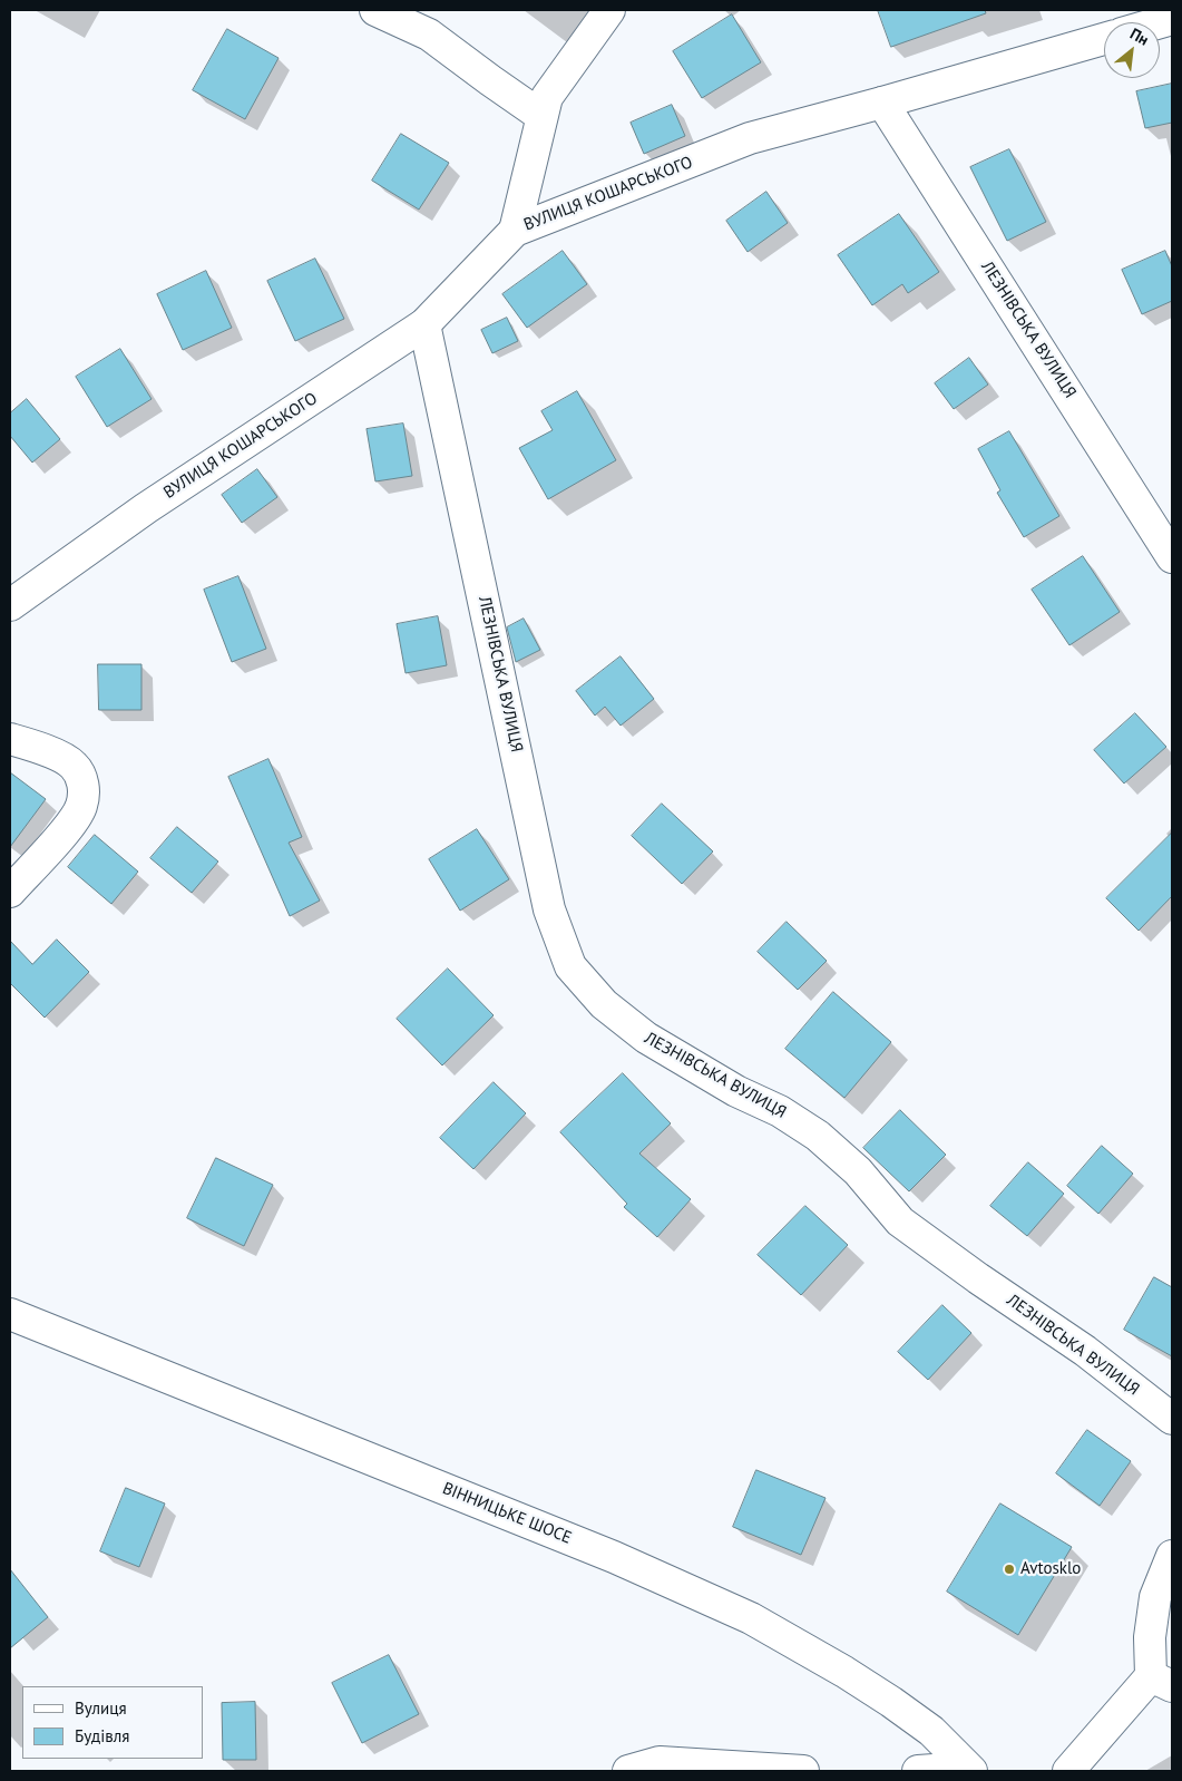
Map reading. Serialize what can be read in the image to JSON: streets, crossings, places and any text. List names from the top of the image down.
{
  "streets": {
    "street": ["ВУЛИЦЯ КОШАРСЬКОГО", "ЛЕЗНІВСЬКА ВУЛИЦЯ", "ВІННИЦЬКЕ ШОСЕ"]
  },
  "crossings": [
    ["ВУЛИЦЯ КОШАРСЬКОГО", "ЛЕЗНІВСЬКА ВУЛИЦЯ"]
  ],
  "places": ["Avtosklo"],
  "legend": ["Вулиця", "Будівля"],
  "north": "top right"
}
